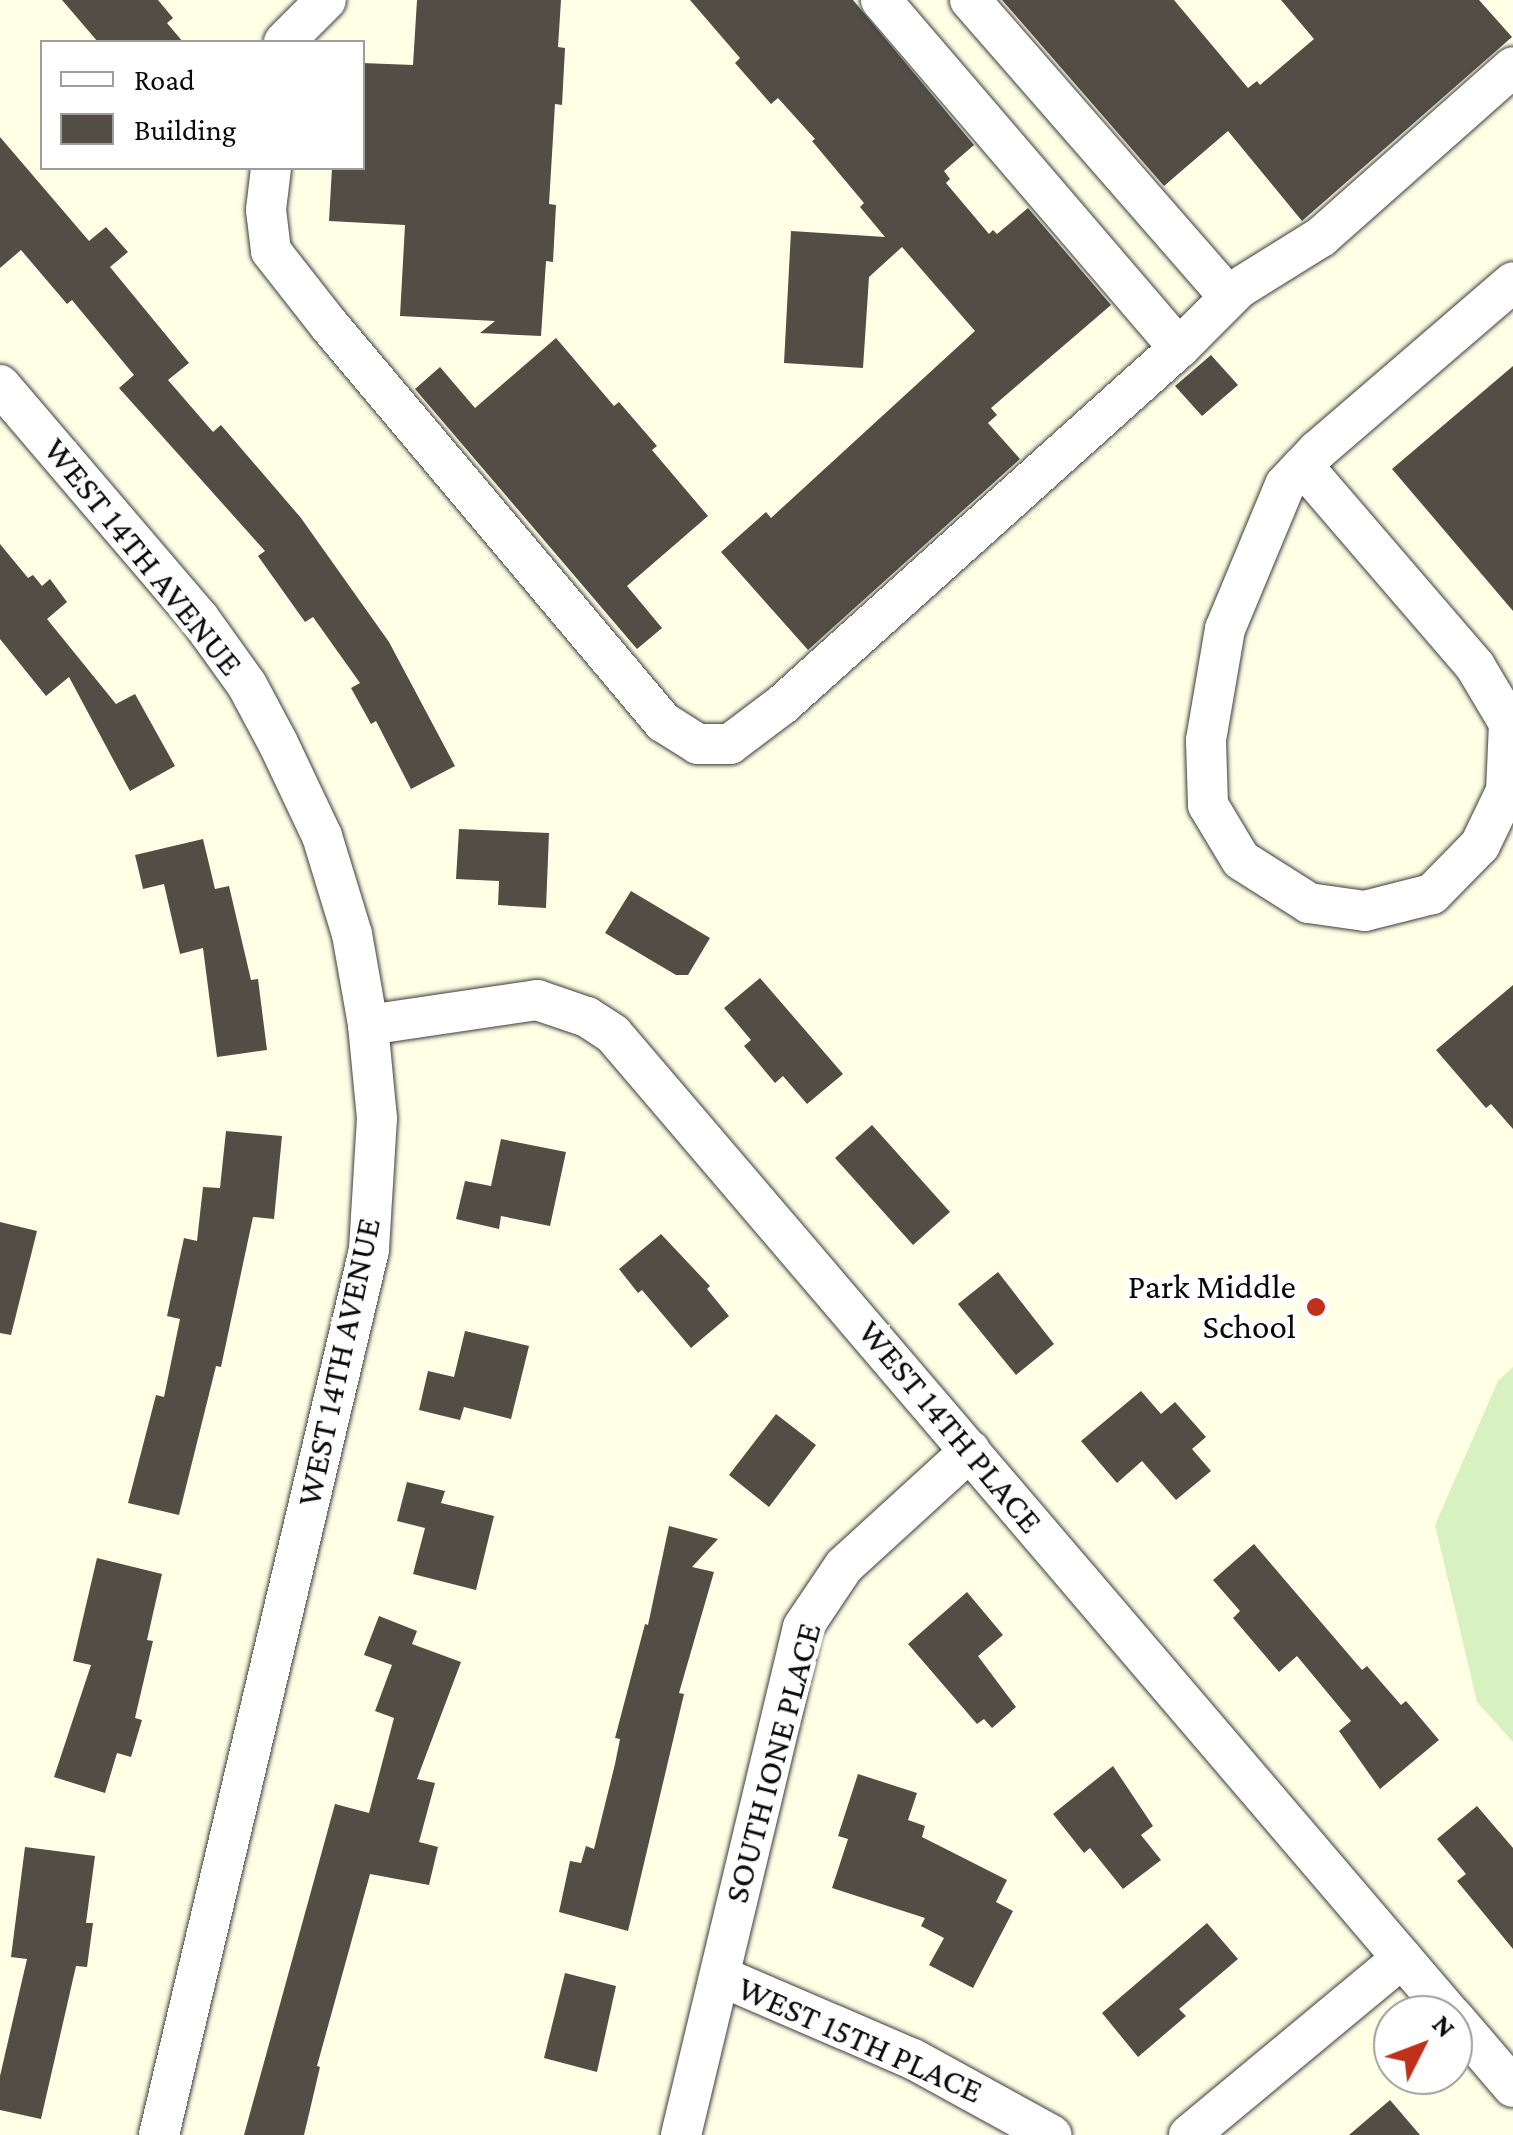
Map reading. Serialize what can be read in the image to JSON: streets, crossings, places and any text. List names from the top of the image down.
{
  "streets": {
    "street": [
      "WEST 14TH AVENUE",
      "WEST 14TH PLACE",
      "SOUTH IONE PLACE",
      "WEST 15TH PLACE"
    ]
  },
  "crossings": [
    ["WEST 14TH AVENUE", "WEST 14TH PLACE"],
    ["WEST 14TH PLACE", "SOUTH IONE PLACE"],
    ["SOUTH IONE PLACE", "WEST 15TH PLACE"]
  ],
  "places": ["Park Middle School"],
  "legend": ["Road", "Building"],
  "north": "top right"
}
